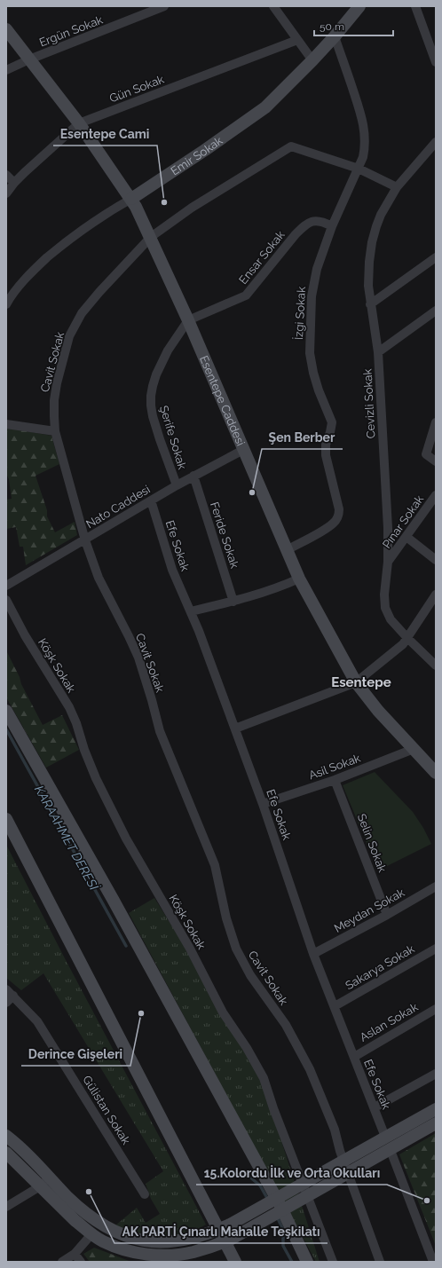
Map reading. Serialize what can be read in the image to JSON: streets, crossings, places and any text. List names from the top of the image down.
{
  "streets": {
    "street": [
      "Ergün Sokak",
      "Gün Sokak",
      "Emir Sokak",
      "Ensar Sokak",
      "İzgi Sokak",
      "Cavit Sokak",
      "Esentepe Caddesi",
      "Cevizli Sokak",
      "Şerife Sokak",
      "Nato Caddesi",
      "Pınar Sokak",
      "Feride Sokak",
      "Efe Sokak",
      "Köşk Sokak",
      "Asil Sokak",
      "Selin Sokak",
      "Meydan Sokak",
      "Sakarya Sokak",
      "Aslan Sokak",
      "Gülistan Sokak"
    ]
  },
  "crossings": [
    ["Ergün Sokak", "Esentepe Caddesi"],
    ["Gün Sokak", "Esentepe Caddesi"],
    ["Emir Sokak", "İzgi Sokak"],
    ["Emir Sokak", "Esentepe Caddesi"],
    ["Ensar Sokak", "İzgi Sokak"],
    ["Ensar Sokak", "Esentepe Caddesi"],
    ["Ensar Sokak", "Şerife Sokak"],
    ["İzgi Sokak", "Cavit Sokak"],
    ["İzgi Sokak", "Esentepe Caddesi"],
    ["Cavit Sokak", "Esentepe Caddesi"],
    ["Cavit Sokak", "Nato Caddesi"],
    ["Esentepe Caddesi", "Şerife Sokak"],
    ["Esentepe Caddesi", "Nato Caddesi"],
    ["Esentepe Caddesi", "Asil Sokak"],
    ["Cevizli Sokak", "Pınar Sokak"],
    ["Şerife Sokak", "Nato Caddesi"],
    ["Nato Caddesi", "Feride Sokak"],
    ["Nato Caddesi", "Efe Sokak"],
    ["Efe Sokak", "Asil Sokak"],
    ["Efe Sokak", "Meydan Sokak"],
    ["Efe Sokak", "Sakarya Sokak"],
    ["Efe Sokak", "Aslan Sokak"],
    ["Asil Sokak", "Selin Sokak"],
    ["Selin Sokak", "Meydan Sokak"]
  ],
  "districts": ["Esentepe"],
  "water": ["KARAAHMET DERESİ"],
  "places": [
    "Esentepe Cami",
    "Şen Berber",
    "Derince Gişeleri",
    "AK PARTİ Çınarlı Mahalle Teşkilatı",
    "15.Kolordu İlk ve Orta Okulları"
  ],
  "scale_bar": "50 m"
}
